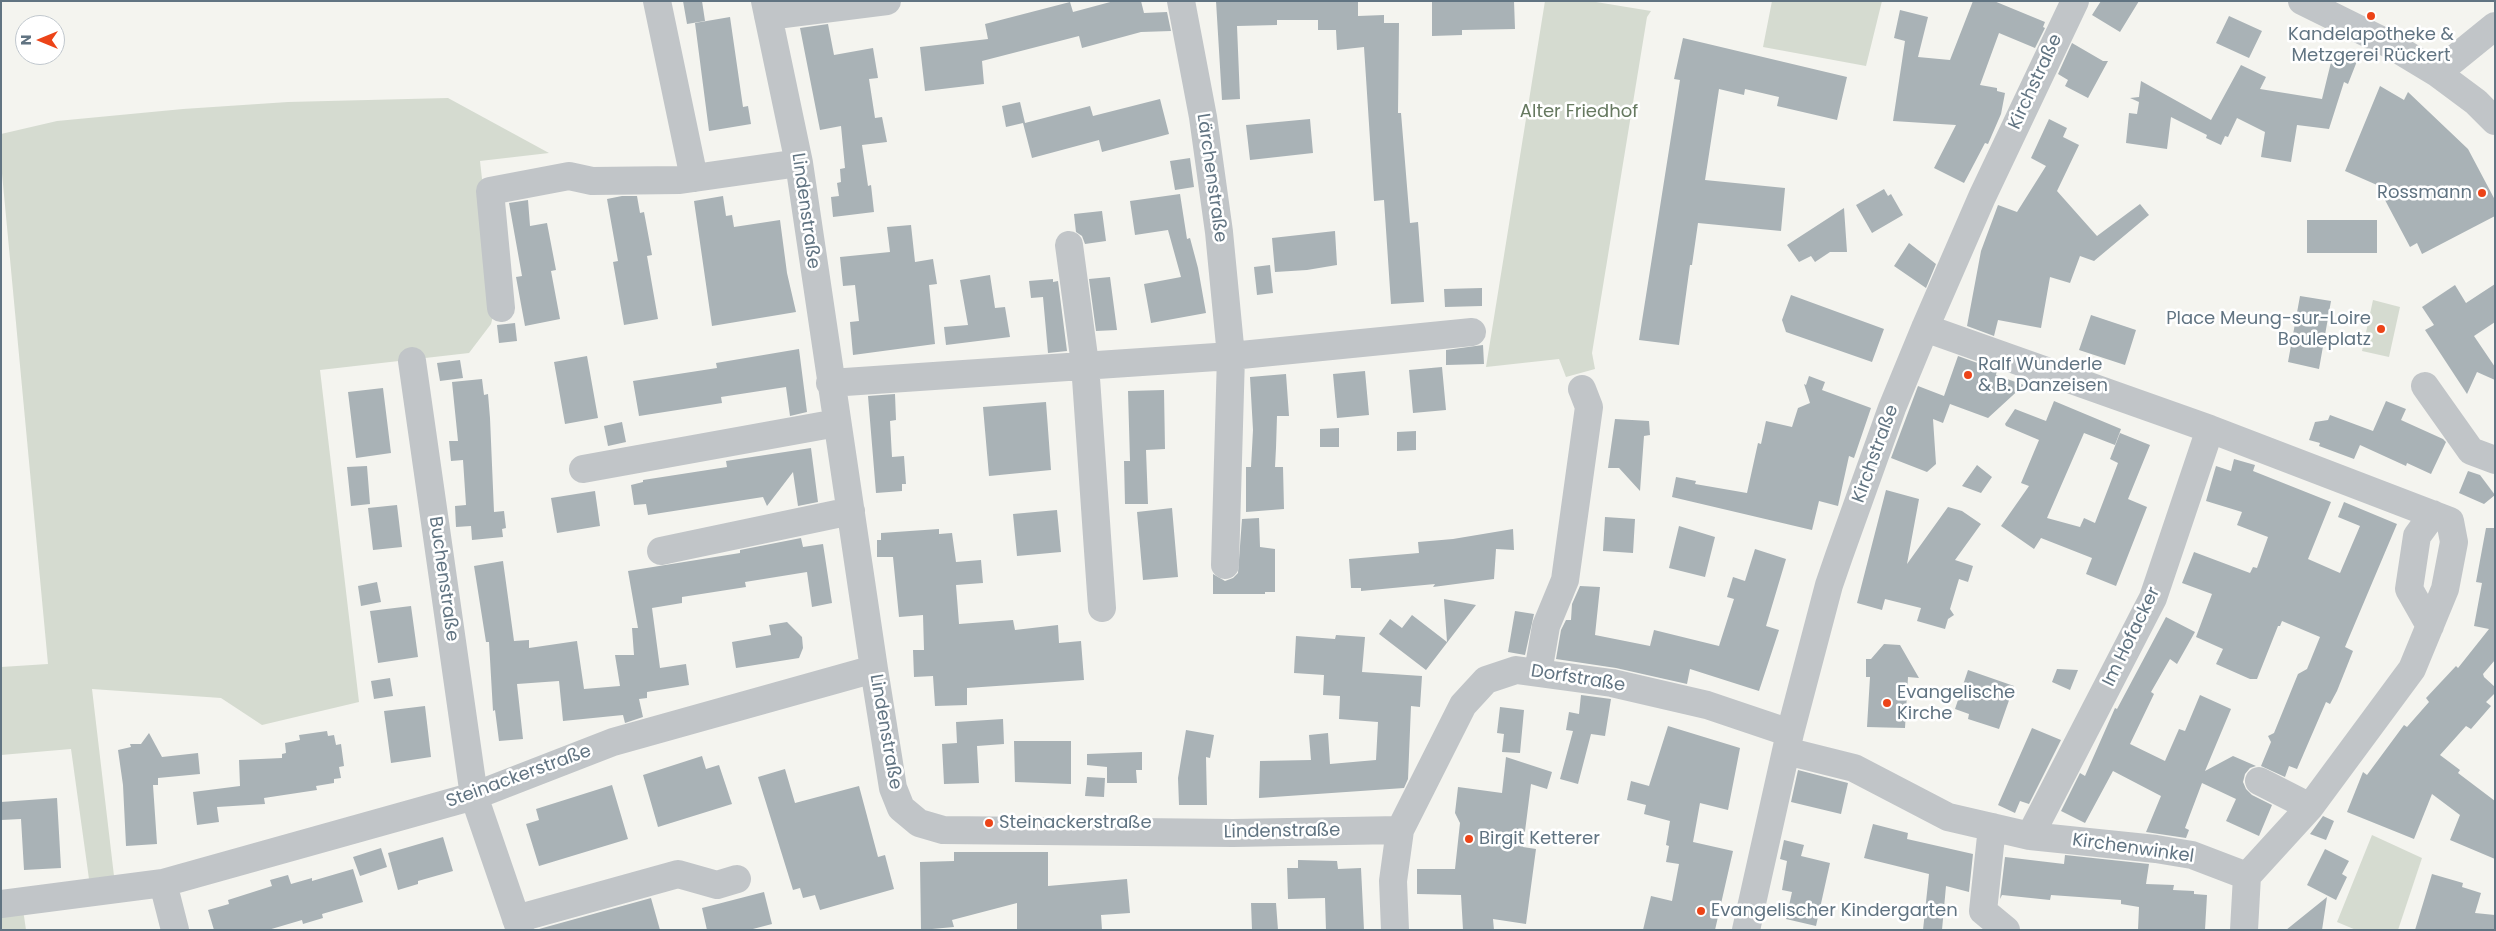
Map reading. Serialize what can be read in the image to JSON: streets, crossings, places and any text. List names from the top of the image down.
{
  "streets": {
    "street": [
      "Kirchstraße",
      "Lärchenstraße",
      "Lindenstraße",
      "Buchenstraße",
      "Im Hofacker",
      "Dorfstraße",
      "Steinackerstraße",
      "Kirchenwinkel"
    ]
  },
  "crossings": [
    ["Kirchstraße", "Dorfstraße"],
    ["Kirchstraße", "Kirchenwinkel"],
    ["Lindenstraße", "Dorfstraße"],
    ["Lindenstraße", "Steinackerstraße"],
    ["Buchenstraße", "Steinackerstraße"],
    ["Im Hofacker", "Kirchenwinkel"],
    ["Dorfstraße", "Kirchenwinkel"]
  ],
  "parks": ["Alter Friedhof"],
  "places": [
    "Kandelapotheke & Metzgerei Rückert",
    "Rossmann",
    "Place Meung-sur-Loire Bouleplatz",
    "Ralf Wunderle & B. Danzeisen",
    "Evangelische Kirche",
    "Steinackerstraße",
    "Birgit Ketterer",
    "Evangelischer Kindergarten"
  ],
  "north": "left"
}
